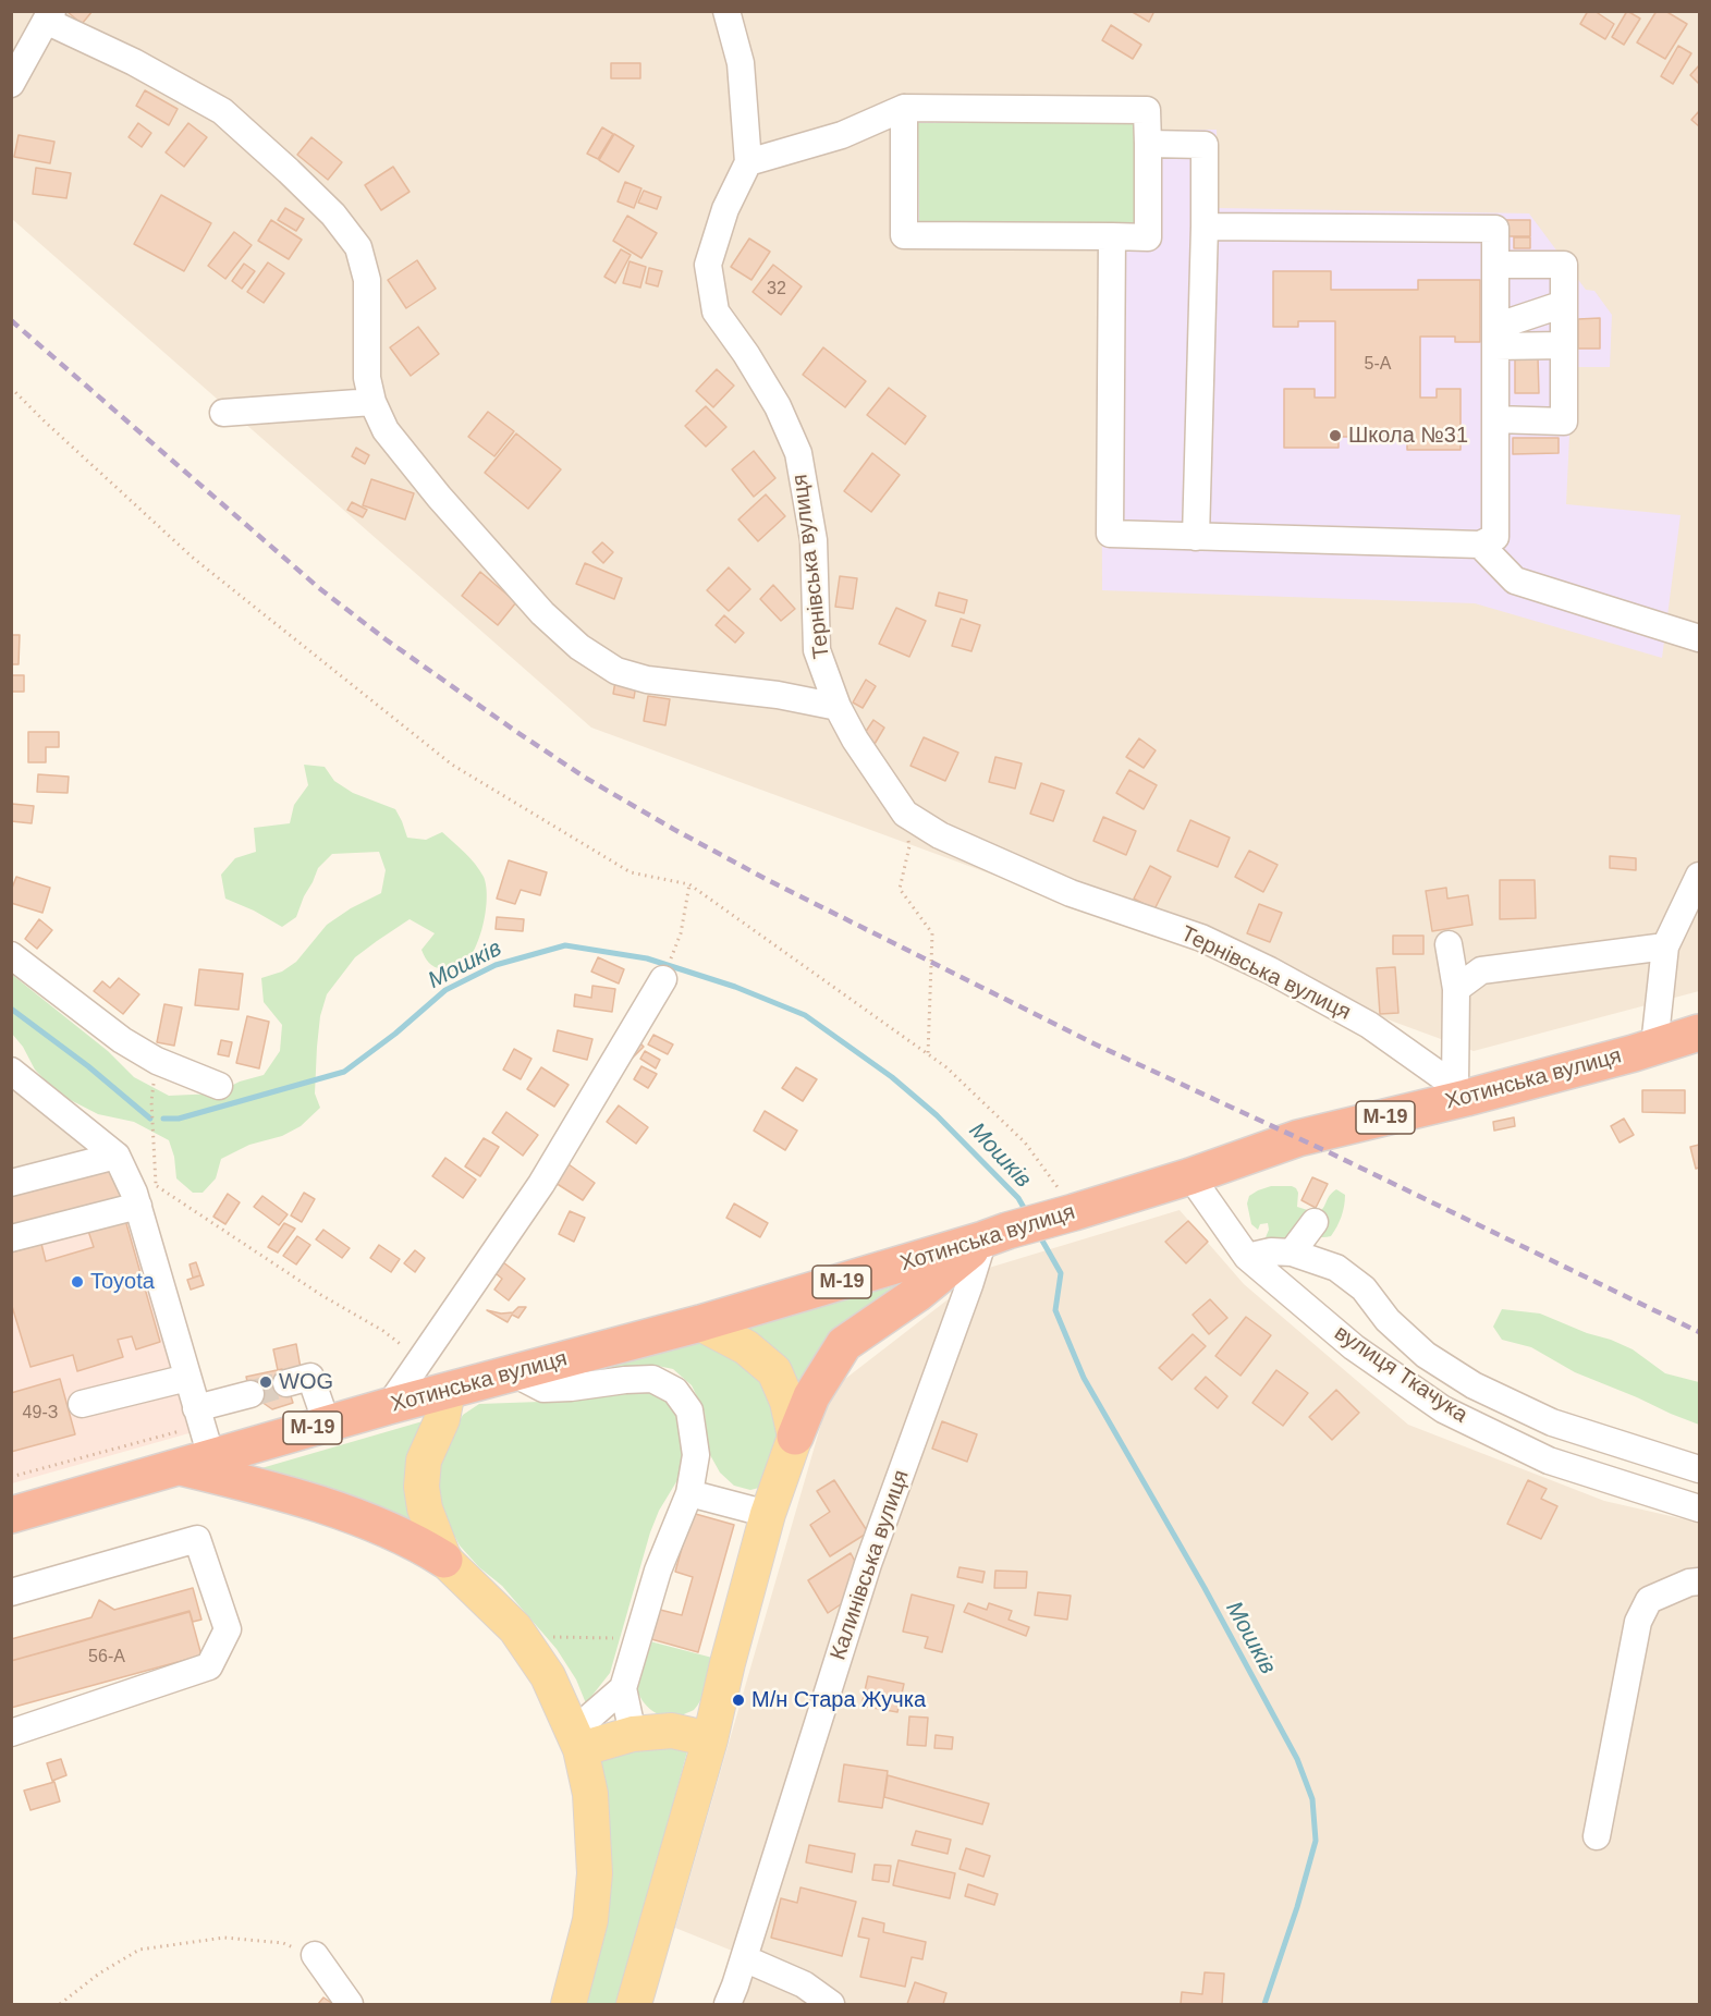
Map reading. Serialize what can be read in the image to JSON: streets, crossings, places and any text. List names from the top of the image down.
{
  "streets": {
    "highway": ["Хотинська вулиця", "М-19"],
    "street": ["Тернівська вулиця", "вулиця Ткачука", "Калинівська вулиця"]
  },
  "crossings": [
    ["Тернівська вулиця", "Хотинська вулиця"],
    ["Хотинська вулиця", "вулиця Ткачука"],
    ["Хотинська вулиця", "Калинівська вулиця"]
  ],
  "water": ["Мошків"],
  "places": [
    "Школа №31",
    "Toyota",
    "WOG",
    "М/н Стара Жучка"
  ],
  "house_numbers": [
    "32",
    "5-А",
    "49-З",
    "56-А"
  ]
}
